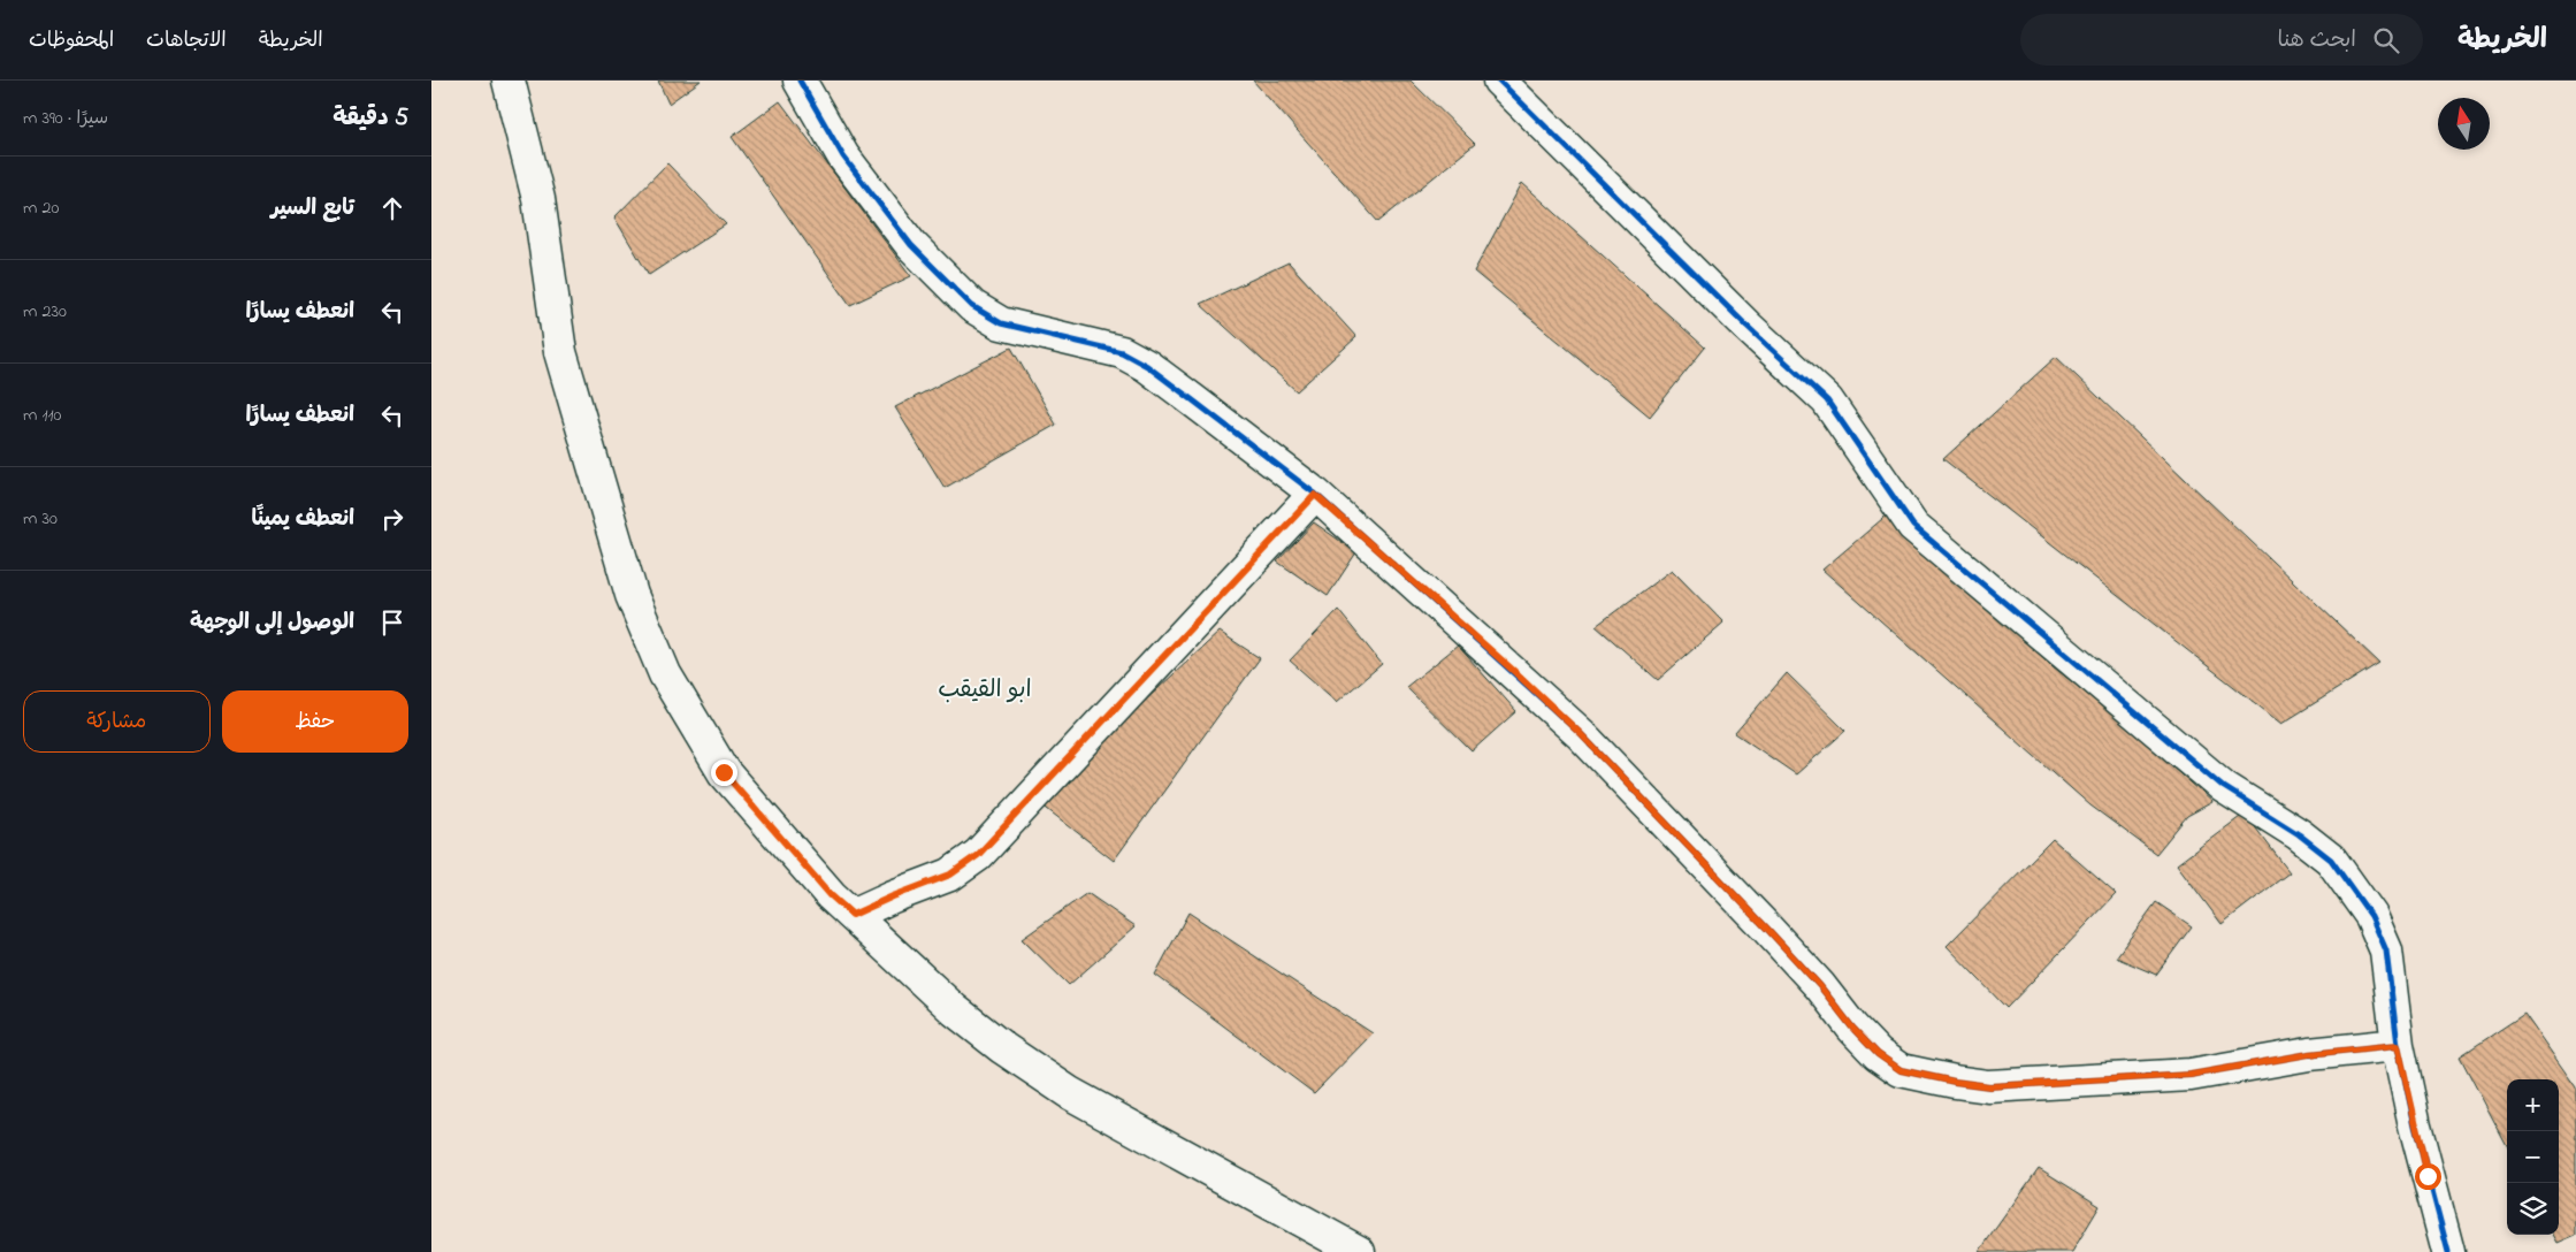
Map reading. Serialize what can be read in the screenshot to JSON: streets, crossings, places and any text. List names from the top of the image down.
{
  "districts": ["ابو القيقب"],
  "north": "top",
  "page": {
    "header": "الخريطة",
    "search": "ابحث هنا",
    "nav": ["الخريطة", "الاتجاهات", "المحفوظات"],
    "heading": ["5 دقيقة", "سيرًا · 390 m"],
    "list": [
      ["تابع السير", "20 m"],
      ["انعطف يسارًا", "230 m"],
      ["انعطف يسارًا", "110 m"],
      ["انعطف يمينًا", "30 m"],
      "الوصول إلى الوجهة"
    ],
    "buttons": ["حفظ", "مشاركة"],
    "map_buttons": ["+", "−"]
  }
}
